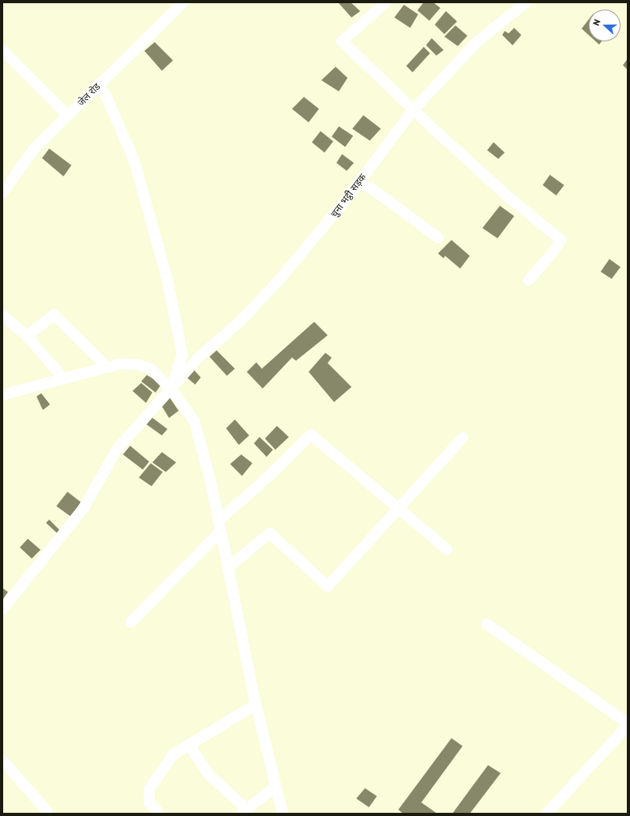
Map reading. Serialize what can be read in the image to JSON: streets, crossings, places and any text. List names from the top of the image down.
{
  "streets": {
    "street": ["जेल रोड", "चुना भट्ठी सड़क"]
  },
  "north": "left"
}
